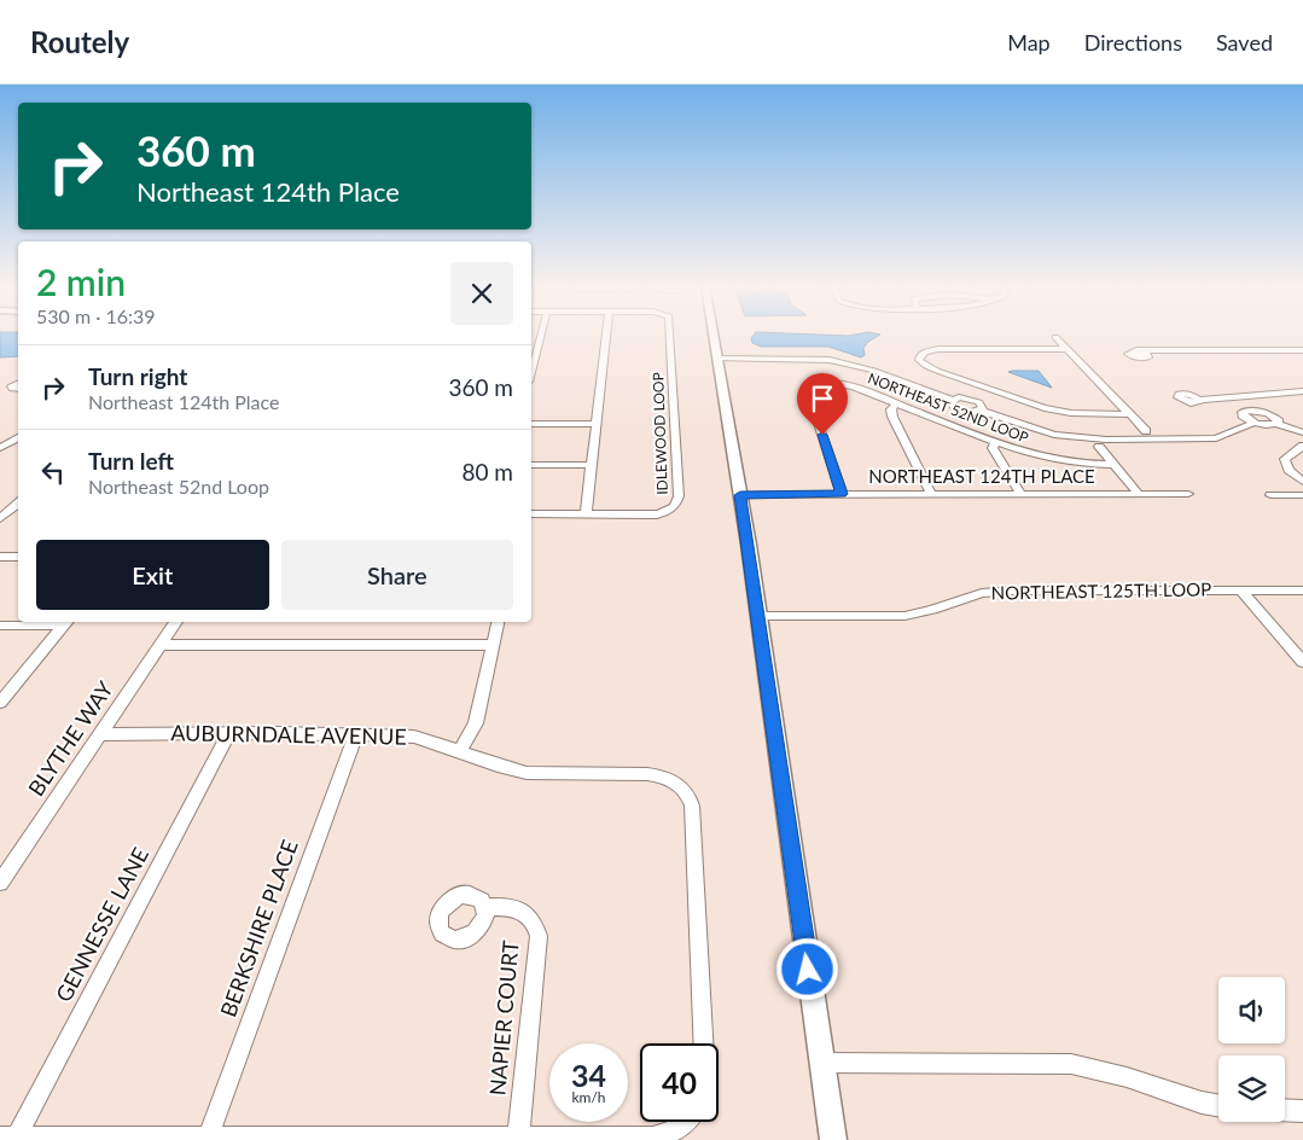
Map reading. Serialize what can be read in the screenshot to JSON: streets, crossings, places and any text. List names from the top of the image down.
{
  "streets": {
    "street": [
      "NORTHEAST 52ND LOOP",
      "IDLEWOOD LOOP",
      "NORTHEAST 124TH PLACE",
      "NORTHEAST 125TH LOOP",
      "AUBURNDALE AVENUE",
      "BLYTHE WAY",
      "GENNESSE LANE",
      "BERKSHIRE PLACE",
      "NAPIER COURT"
    ]
  },
  "crossings": [
    ["NORTHEAST 52ND LOOP", "NORTHEAST 124TH PLACE"],
    ["AUBURNDALE AVENUE", "BLYTHE WAY"],
    ["AUBURNDALE AVENUE", "GENNESSE LANE"],
    ["AUBURNDALE AVENUE", "BERKSHIRE PLACE"]
  ],
  "page": {
    "header": "Routely",
    "nav": ["Map", "Directions", "Saved"],
    "turn": ["360 m", "Northeast 124th Place"],
    "heading": ["2 min", "530 m · 16:39"],
    "list": [
      {
        "name": "Turn right",
        "note": "Northeast 124th Place",
        "value": "360 m"
      },
      {
        "name": "Turn left",
        "note": "Northeast 52nd Loop",
        "value": "80 m"
      }
    ],
    "buttons": ["Exit", "Share"],
    "speed": "34 km/h",
    "limit": "40"
  }
}
